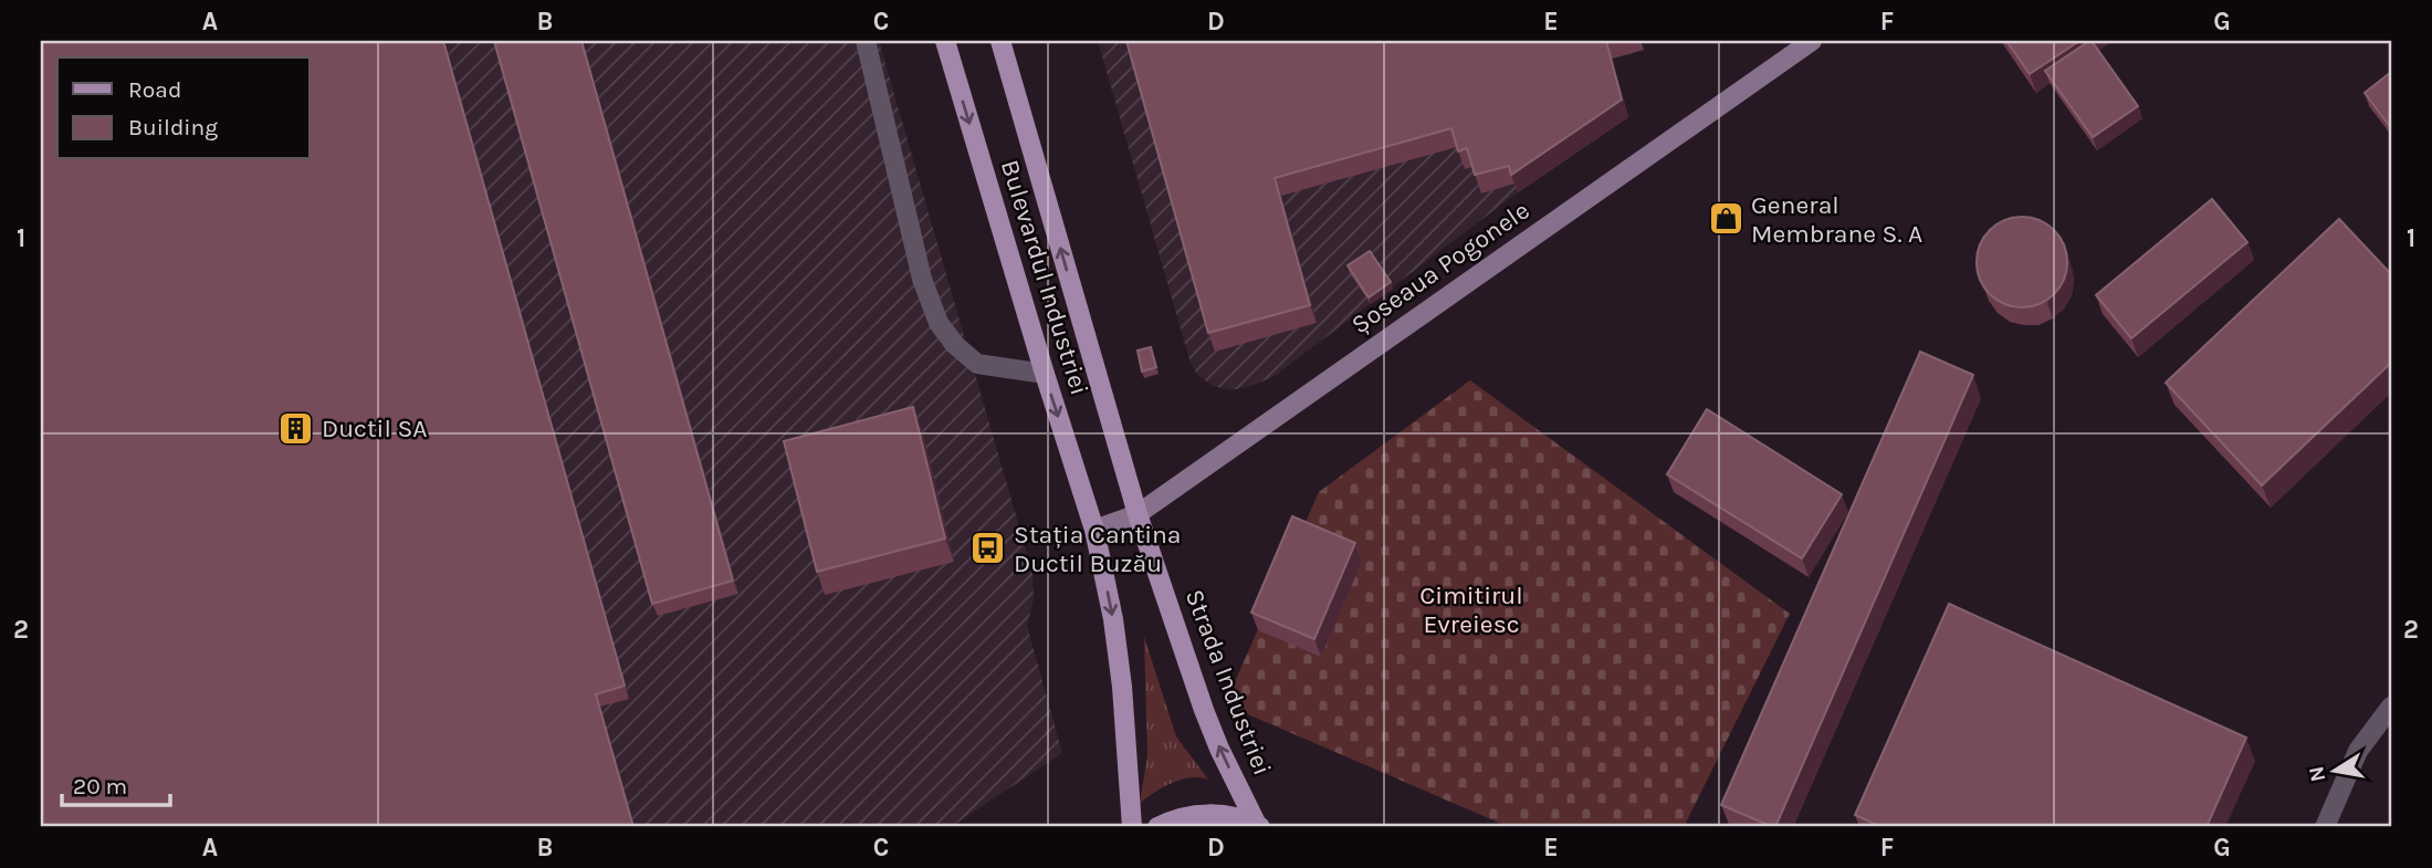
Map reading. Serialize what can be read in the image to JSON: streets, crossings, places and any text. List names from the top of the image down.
{
  "streets": {
    "main road": ["Șoseaua Pogonele", "Bulevardul Industriei", "Strada Industriei"]
  },
  "crossings": [
    ["Șoseaua Pogonele", "Bulevardul Industriei"],
    ["Șoseaua Pogonele", "Strada Industriei"],
    ["Bulevardul Industriei", "Strada Industriei"]
  ],
  "parks": ["Cimitirul Evreiesc"],
  "places": {
    "shop": ["General Membrane S. A"],
    "building": ["Ductil SA"],
    "bus stop": ["Stația Cantina Ductil Buzău"]
  },
  "legend": ["Road", "Building"],
  "scale_bar": "20 m",
  "north": "left",
  "grid": {
    "columns": [
      "A",
      "B",
      "C",
      "D",
      "E",
      "F",
      "G"
    ],
    "rows": ["1", "2"]
  }
}
